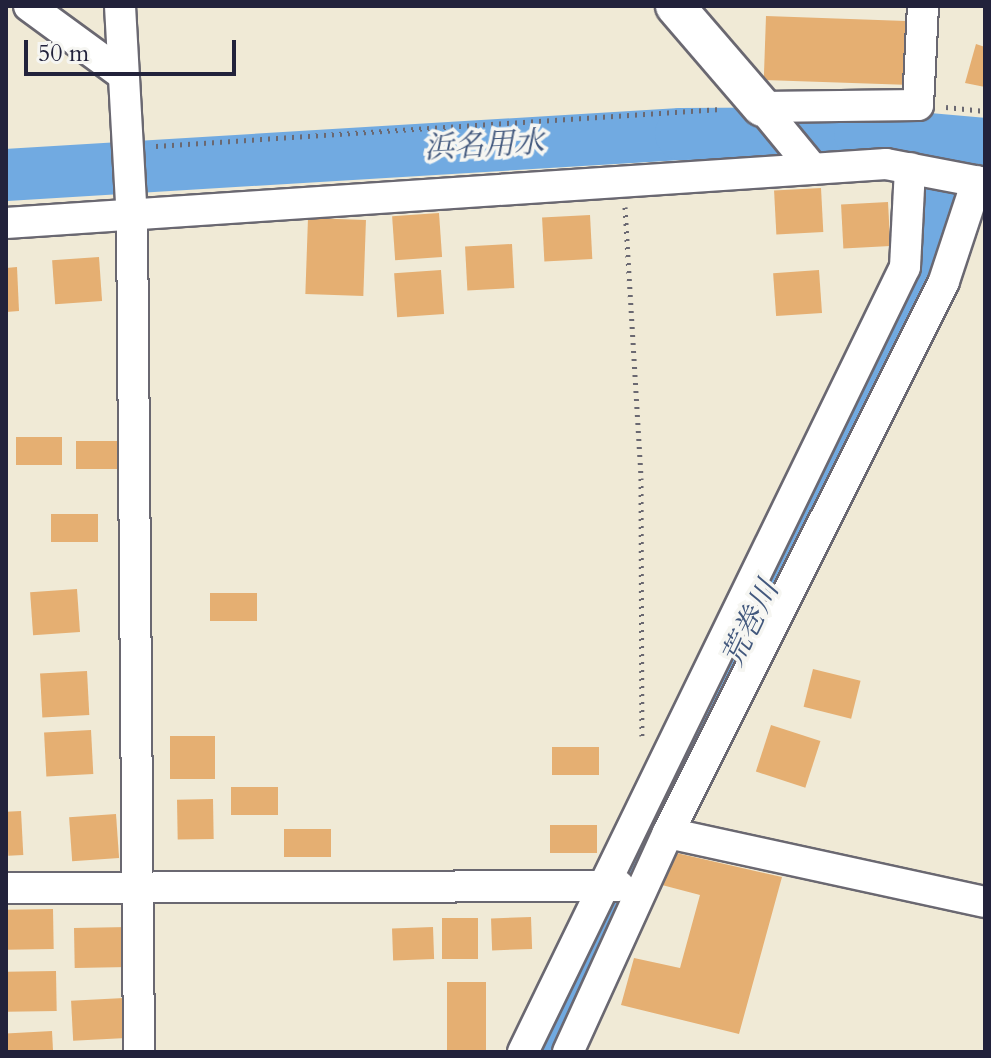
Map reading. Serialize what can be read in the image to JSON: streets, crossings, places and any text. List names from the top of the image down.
{
  "water": ["浜名用水", "荒巻川"],
  "scale_bar": "50 m"
}
